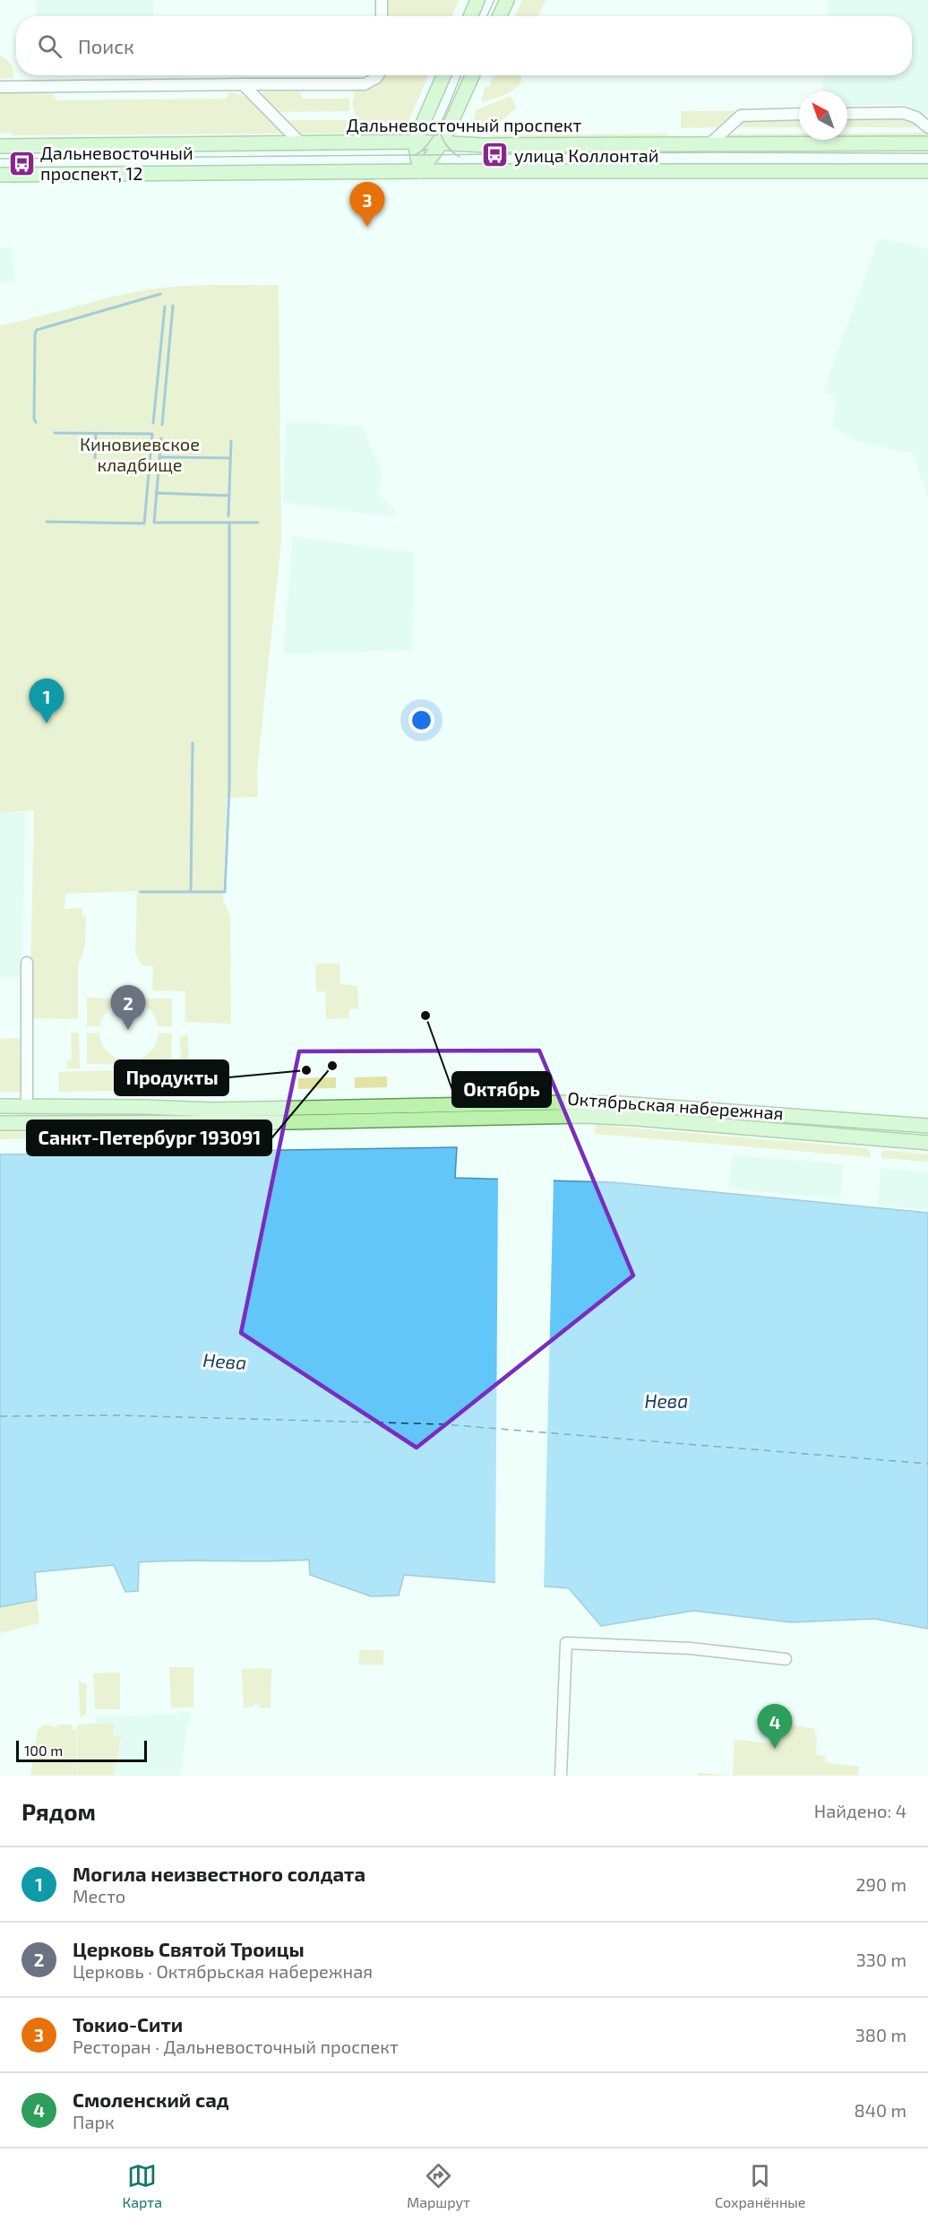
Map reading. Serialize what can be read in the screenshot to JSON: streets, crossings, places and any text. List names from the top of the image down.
{
  "streets": {
    "main road": ["Дальневосточный проспект", "Октябрьская набережная"]
  },
  "water": ["Нева"],
  "parks": ["Киновиевское кладбище"],
  "places": {
    "bus stop": ["улица Коллонтай", "Дальневосточный проспект, 12"],
    "other": ["Октябрь", "Санкт-Петербург 193091", "Продукты"]
  },
  "scale_bar": "100 m",
  "north": "top left",
  "page": {
    "search": "Поиск",
    "pins": [
      "3",
      "1",
      "2",
      "4"
    ],
    "scale": "100 m",
    "heading": ["Рядом", "Найдено: 4"],
    "list": [
      {
        "mark": "1",
        "name": "Могила неизвестного солдата",
        "note": "Место",
        "value": "290 m"
      },
      {
        "mark": "2",
        "name": "Церковь Святой Троицы",
        "note": "Церковь · Октябрьская набережная",
        "value": "330 m"
      },
      {
        "mark": "3",
        "name": "Токио-Сити",
        "note": "Ресторан · Дальневосточный проспект",
        "value": "380 m"
      },
      {
        "mark": "4",
        "name": "Смоленский сад",
        "note": "Парк",
        "value": "840 m"
      }
    ],
    "nav": ["Карта", "Маршрут", "Сохранённые"]
  }
}
